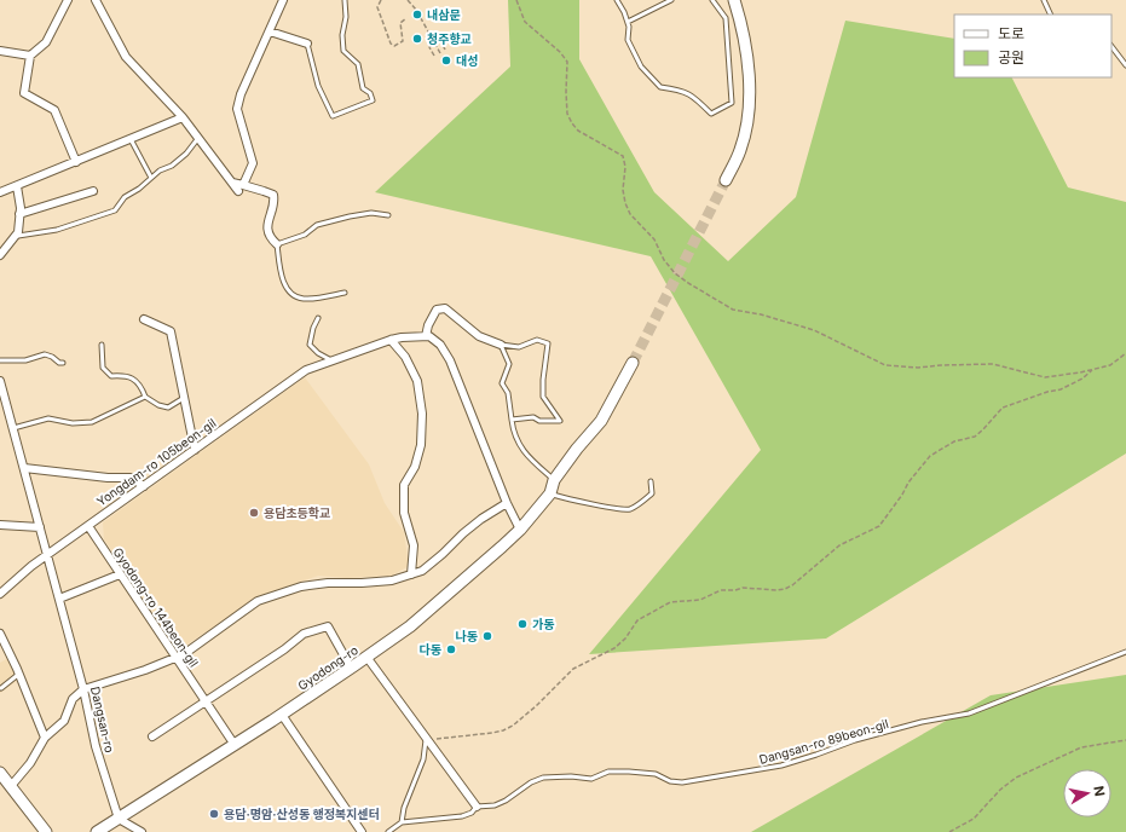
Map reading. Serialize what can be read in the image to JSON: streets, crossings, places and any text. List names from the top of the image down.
{
  "streets": {
    "street": [
      "Yongdam-ro 105beon-gil",
      "Gyodong-ro 144beon-gil",
      "Gyodong-ro",
      "Dangsan-ro"
    ],
    "lane": ["Dangsan-ro 89beon-gil"]
  },
  "crossings": [
    ["Yongdam-ro 105beon-gil", "Gyodong-ro 144beon-gil"],
    ["Yongdam-ro 105beon-gil", "Dangsan-ro"],
    ["Gyodong-ro 144beon-gil", "Gyodong-ro"],
    ["Gyodong-ro", "Dangsan-ro"]
  ],
  "places": [
    "내삼문",
    "청주향교",
    "대성",
    "용담초등학교",
    "가동",
    "나동",
    "다동",
    "용담·명암·산성동 행정복지센터"
  ],
  "legend": ["도로", "공원"],
  "north": "right"
}
